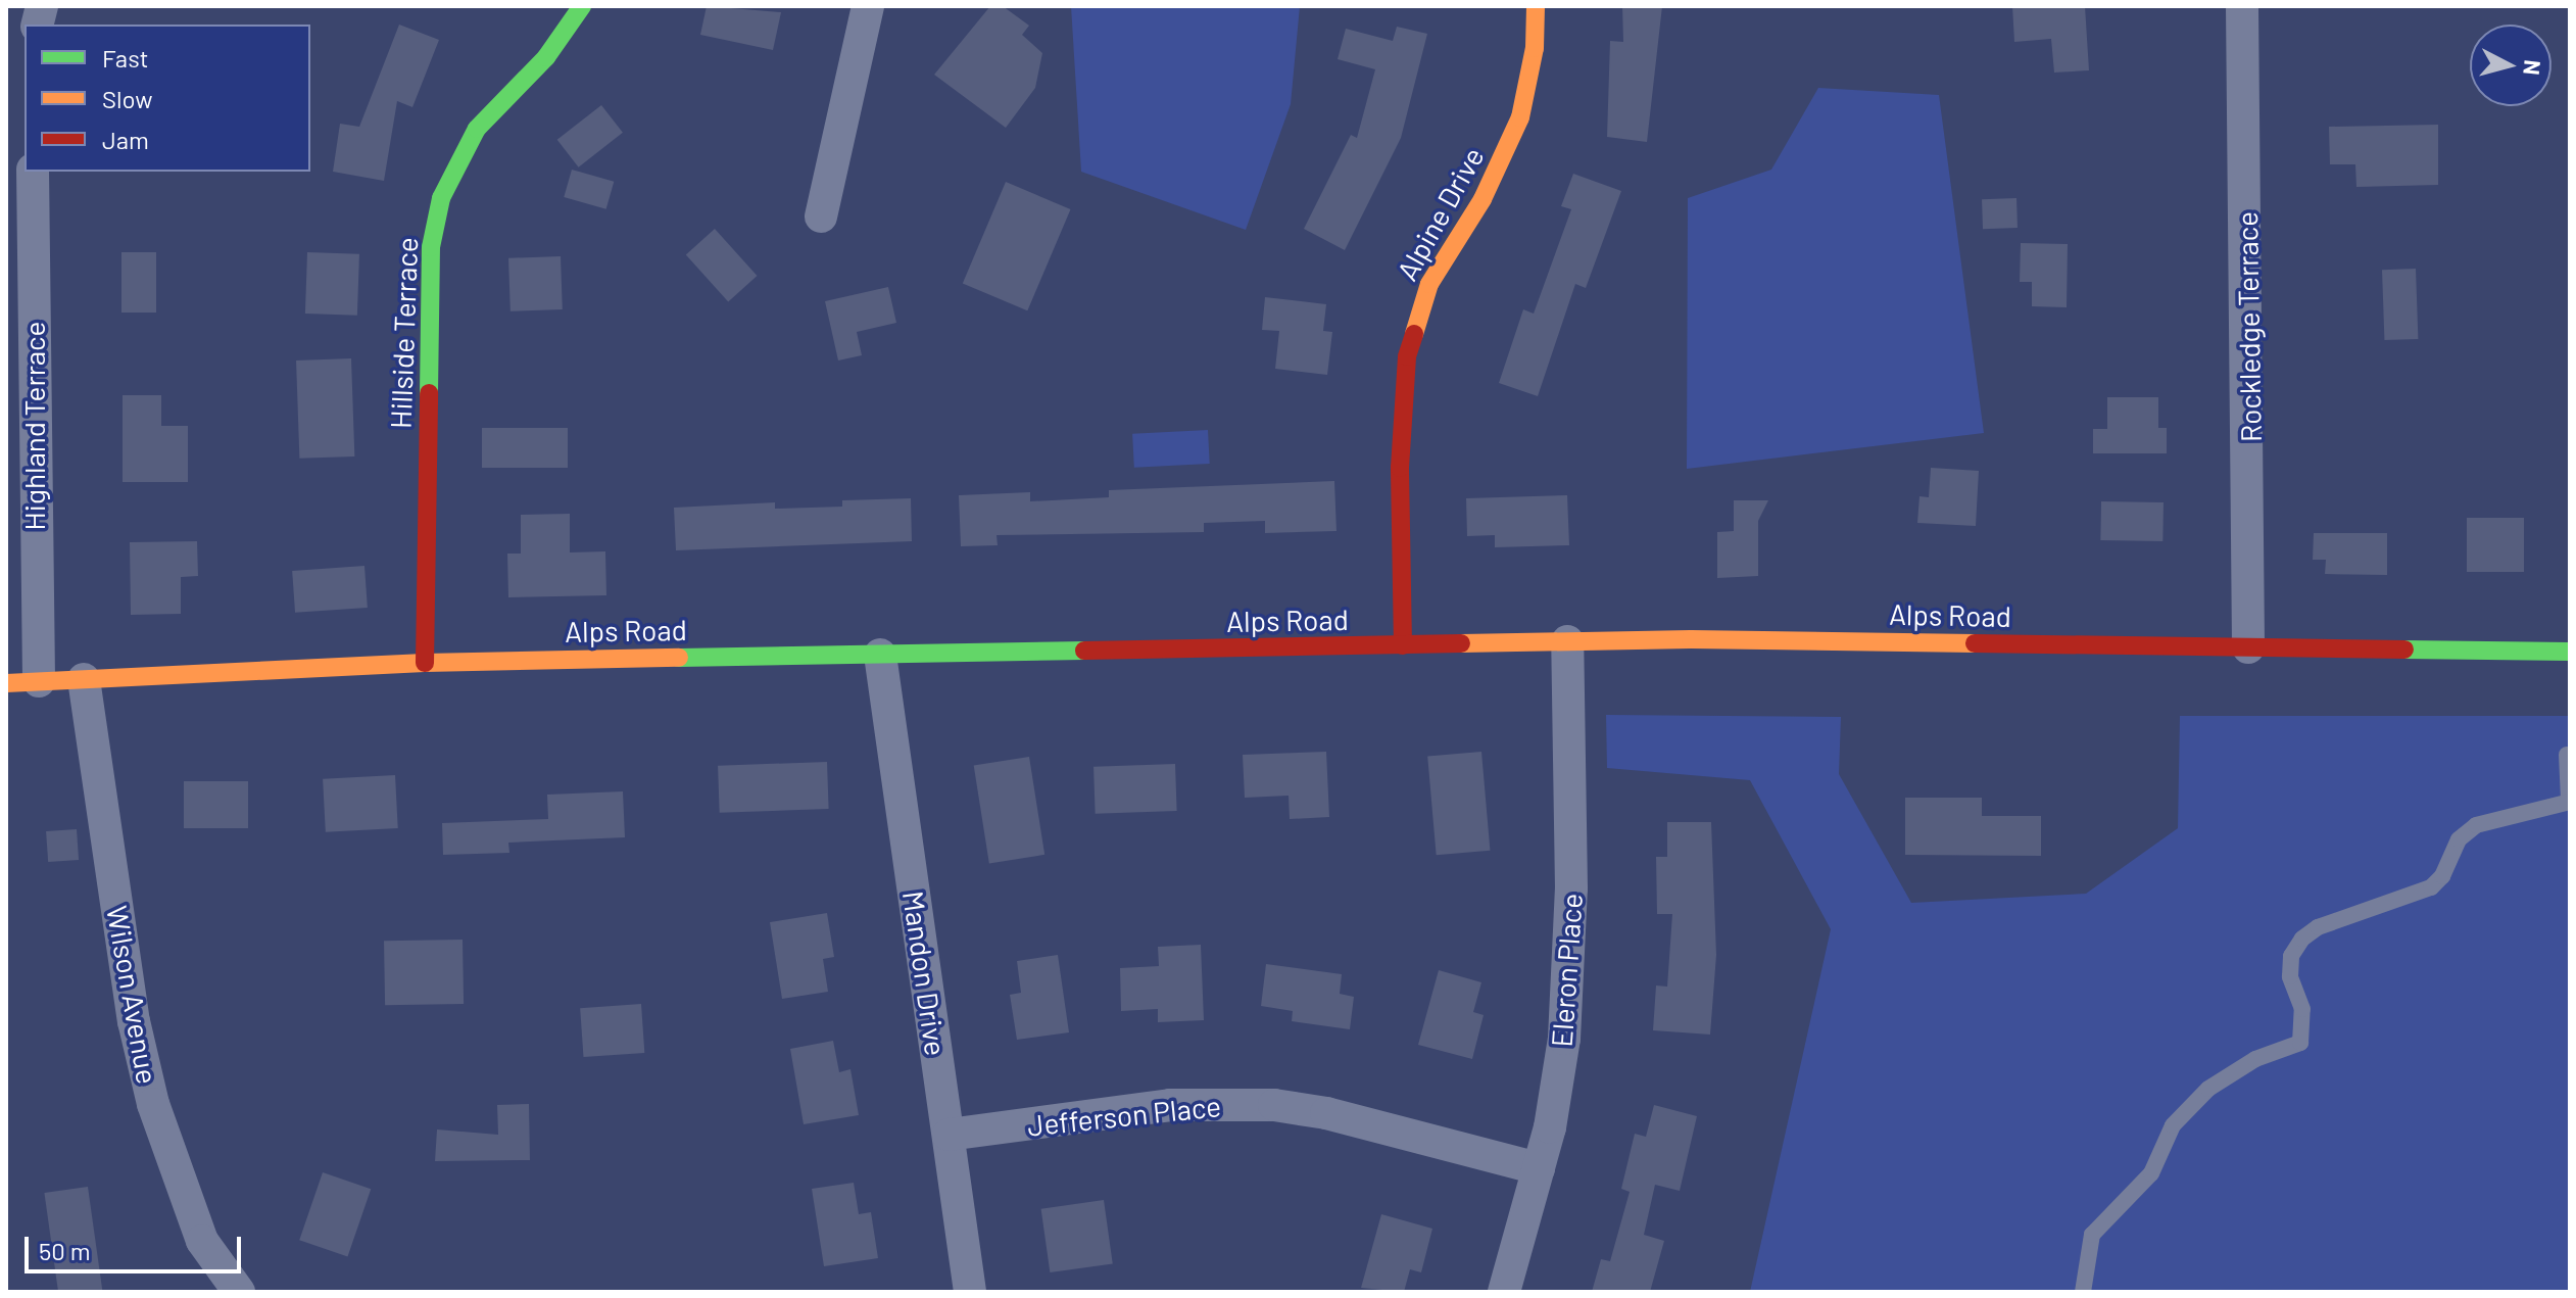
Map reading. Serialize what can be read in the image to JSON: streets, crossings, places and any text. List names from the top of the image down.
{
  "streets": {
    "main road": ["Alpine Drive", "Hillside Terrace", "Alps Road"],
    "street": [
      "Rockledge Terrace",
      "Highland Terrace",
      "Eleron Place",
      "Mandon Drive",
      "Wilson Avenue",
      "Jefferson Place"
    ]
  },
  "crossings": [
    ["Alpine Drive", "Alps Road"],
    ["Rockledge Terrace", "Alps Road"],
    ["Hillside Terrace", "Alps Road"],
    ["Highland Terrace", "Alps Road"],
    ["Alps Road", "Eleron Place"],
    ["Alps Road", "Mandon Drive"],
    ["Alps Road", "Wilson Avenue"],
    ["Eleron Place", "Jefferson Place"],
    ["Mandon Drive", "Jefferson Place"]
  ],
  "legend": ["Fast", "Slow", "Jam"],
  "scale_bar": "50 m",
  "north": "right"
}
